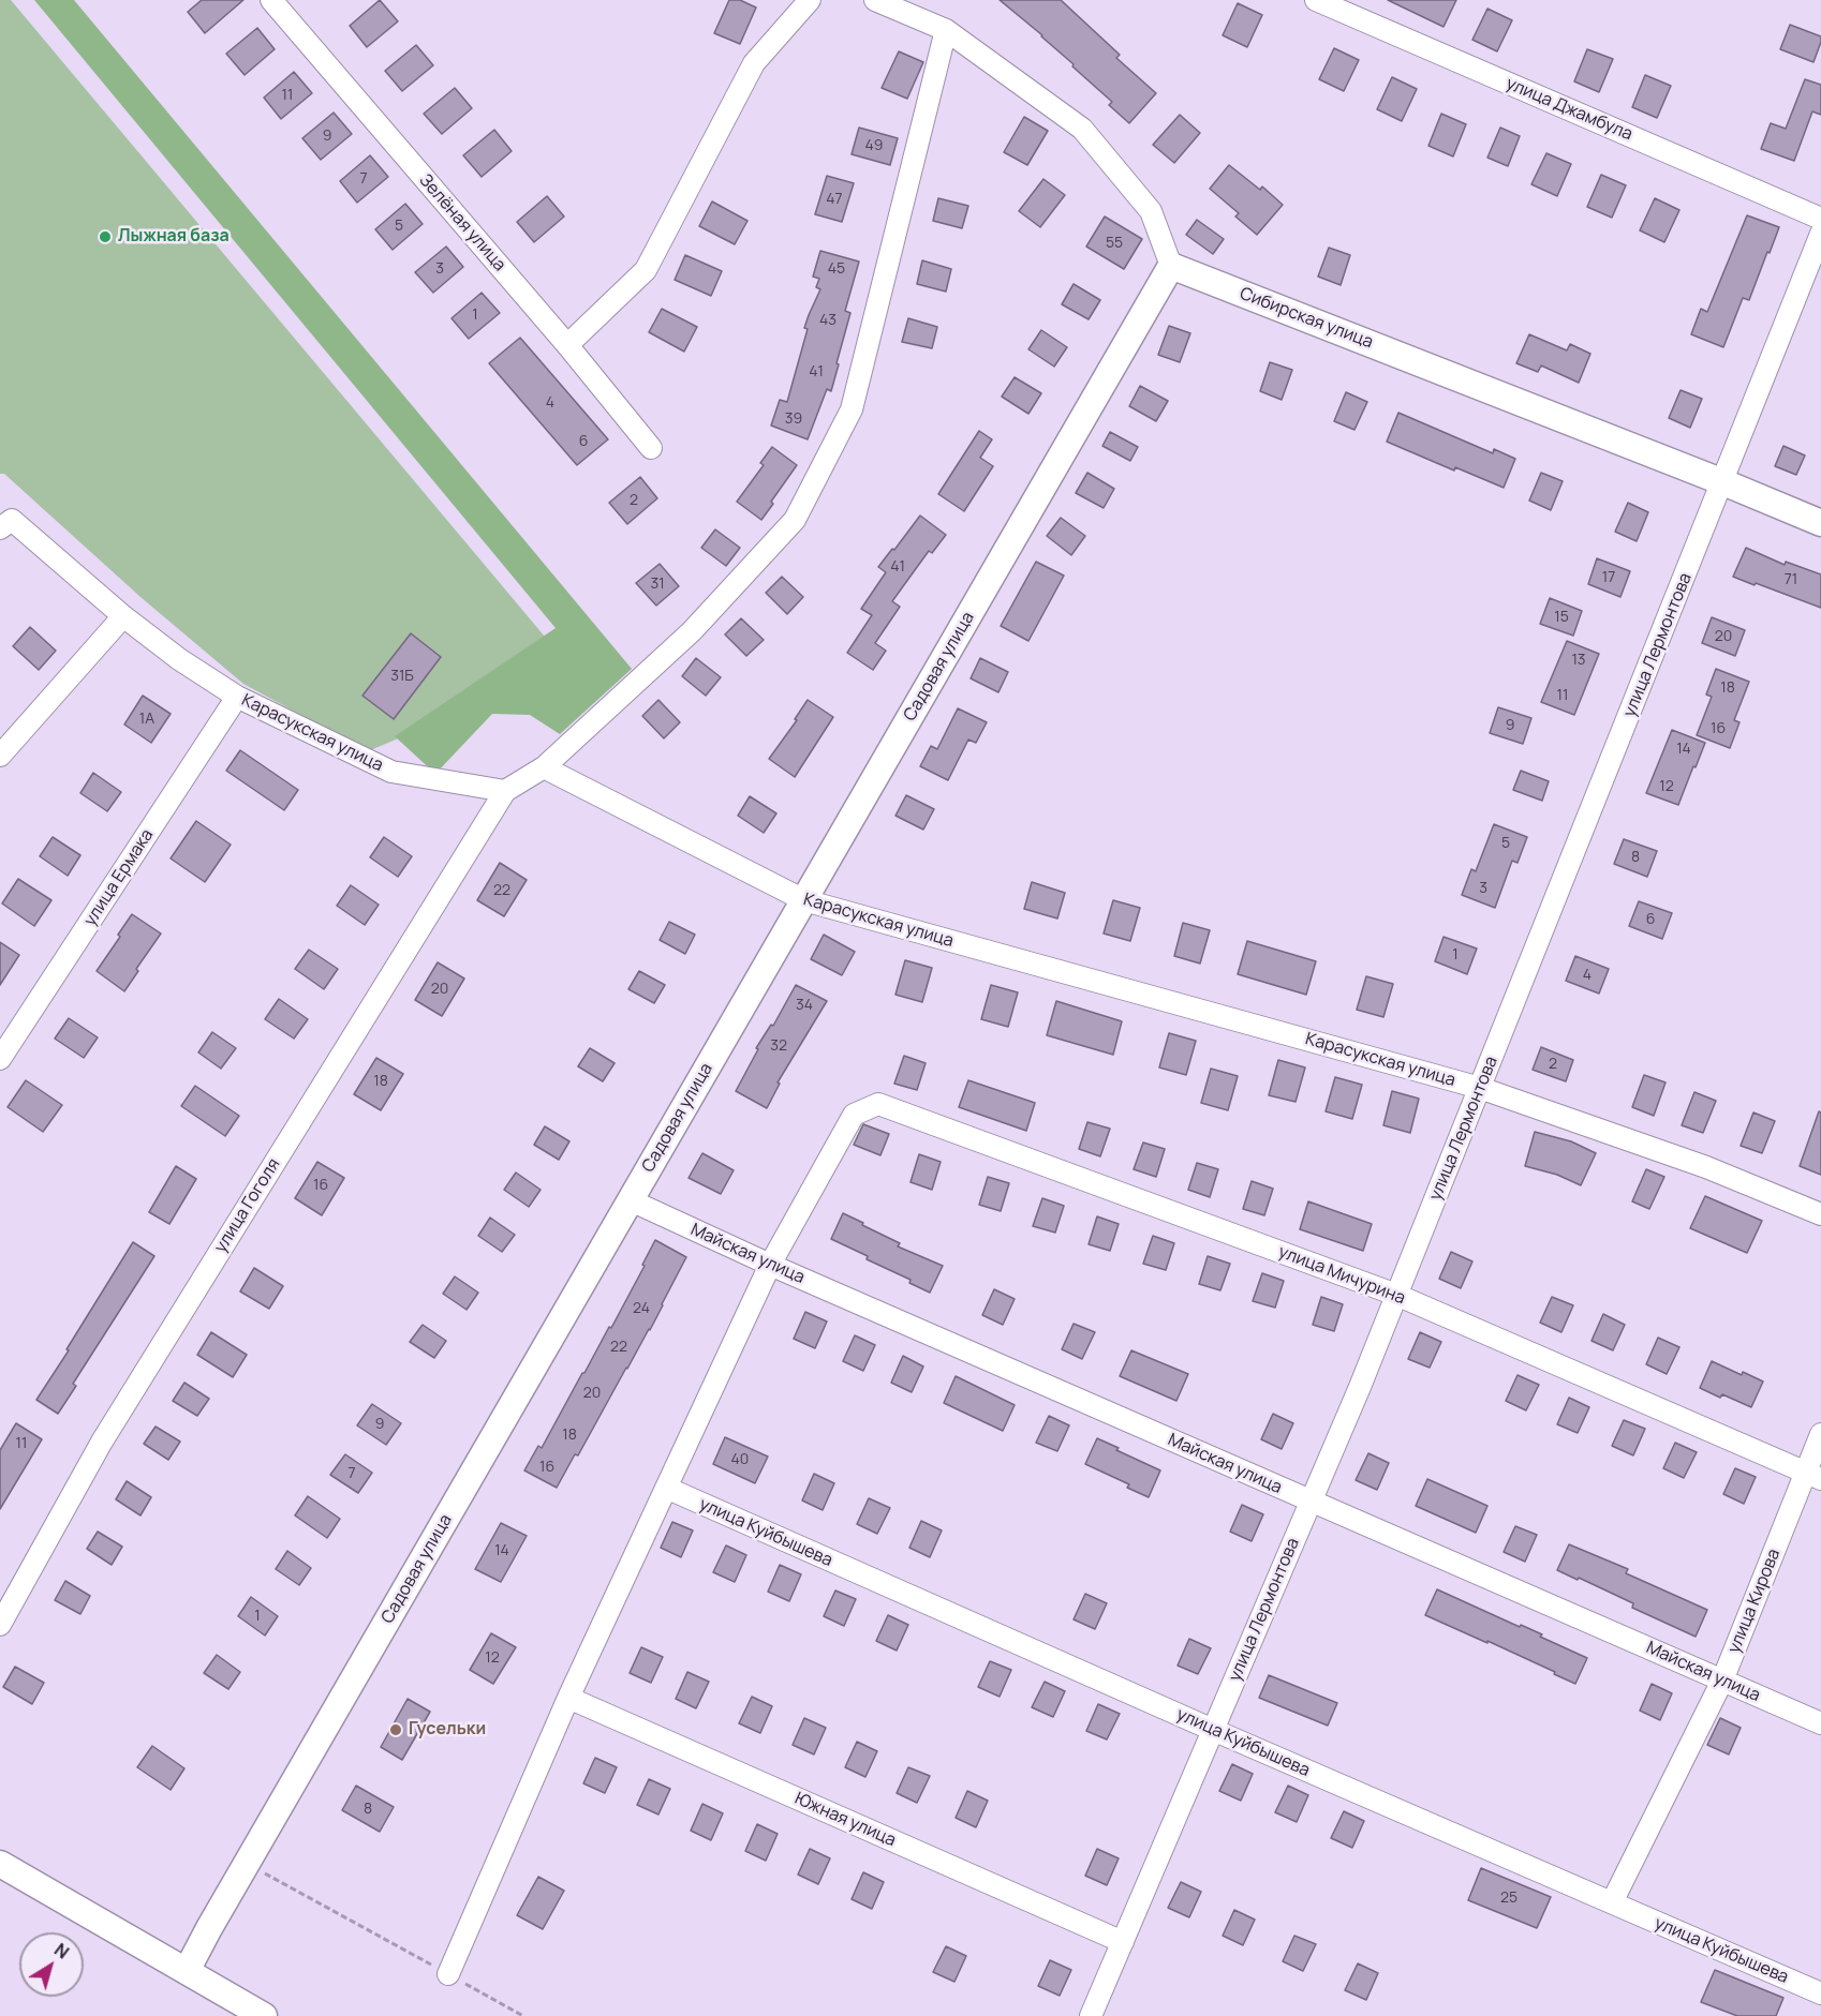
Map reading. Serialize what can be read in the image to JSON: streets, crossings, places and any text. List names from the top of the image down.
{
  "streets": {
    "street": [
      "улица Джамбула",
      "Зелёная улица",
      "Сибирская улица",
      "улица Лермонтова",
      "Садовая улица",
      "Карасукская улица",
      "улица Ермака",
      "улица Гоголя",
      "Майская улица",
      "улица Мичурина",
      "улица Куйбышева",
      "улица Кирова",
      "Южная улица"
    ]
  },
  "crossings": [
    ["Сибирская улица", "улица Лермонтова"],
    ["Сибирская улица", "Садовая улица"],
    ["улица Лермонтова", "Карасукская улица"],
    ["улица Лермонтова", "Майская улица"],
    ["улица Лермонтова", "улица Мичурина"],
    ["улица Лермонтова", "улица Куйбышева"],
    ["улица Лермонтова", "Южная улица"],
    ["Садовая улица", "Карасукская улица"],
    ["Садовая улица", "Майская улица"],
    ["Карасукская улица", "улица Ермака"],
    ["Карасукская улица", "улица Гоголя"],
    ["Майская улица", "улица Мичурина"],
    ["Майская улица", "улица Кирова"],
    ["улица Мичурина", "улица Кирова"],
    ["улица Куйбышева", "улица Кирова"]
  ],
  "places": ["Лыжная база", "Гусельки"],
  "house_numbers": [
    "11",
    "9",
    "49",
    "7",
    "47",
    "5",
    "55",
    "3",
    "45",
    "1",
    "43",
    "41",
    "4",
    "39",
    "6",
    "2",
    "41",
    "17",
    "71",
    "31",
    "15",
    "20",
    "13",
    "31Б",
    "18",
    "11",
    "1А",
    "9",
    "16",
    "14",
    "12",
    "5",
    "8",
    "3",
    "22",
    "6",
    "1",
    "4",
    "20",
    "34",
    "32",
    "2",
    "18",
    "16",
    "24",
    "22",
    "20",
    "9",
    "18",
    "11",
    "40",
    "16",
    "7",
    "14",
    "1",
    "12",
    "8",
    "25"
  ],
  "north": "top right"
}
